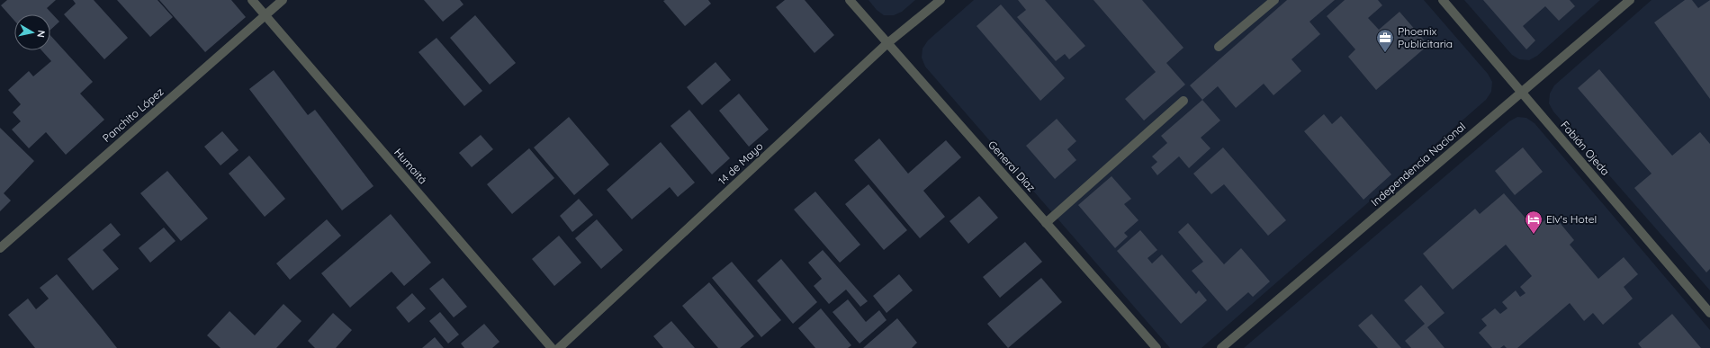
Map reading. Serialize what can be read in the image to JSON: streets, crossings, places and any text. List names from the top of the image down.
{
  "streets": {
    "street": [
      "Panchito López",
      "Fabián Ojeda",
      "14 de Mayo",
      "Independencia Nacional",
      "Humaitá",
      "General Díaz"
    ]
  },
  "crossings": [
    ["Panchito López", "Humaitá"],
    ["Fabián Ojeda", "Independencia Nacional"],
    ["14 de Mayo", "General Díaz"]
  ],
  "places": {
    "office": ["Phoenix Publicitaria"],
    "hotel": ["Elv's Hotel"]
  },
  "north": "right"
}
